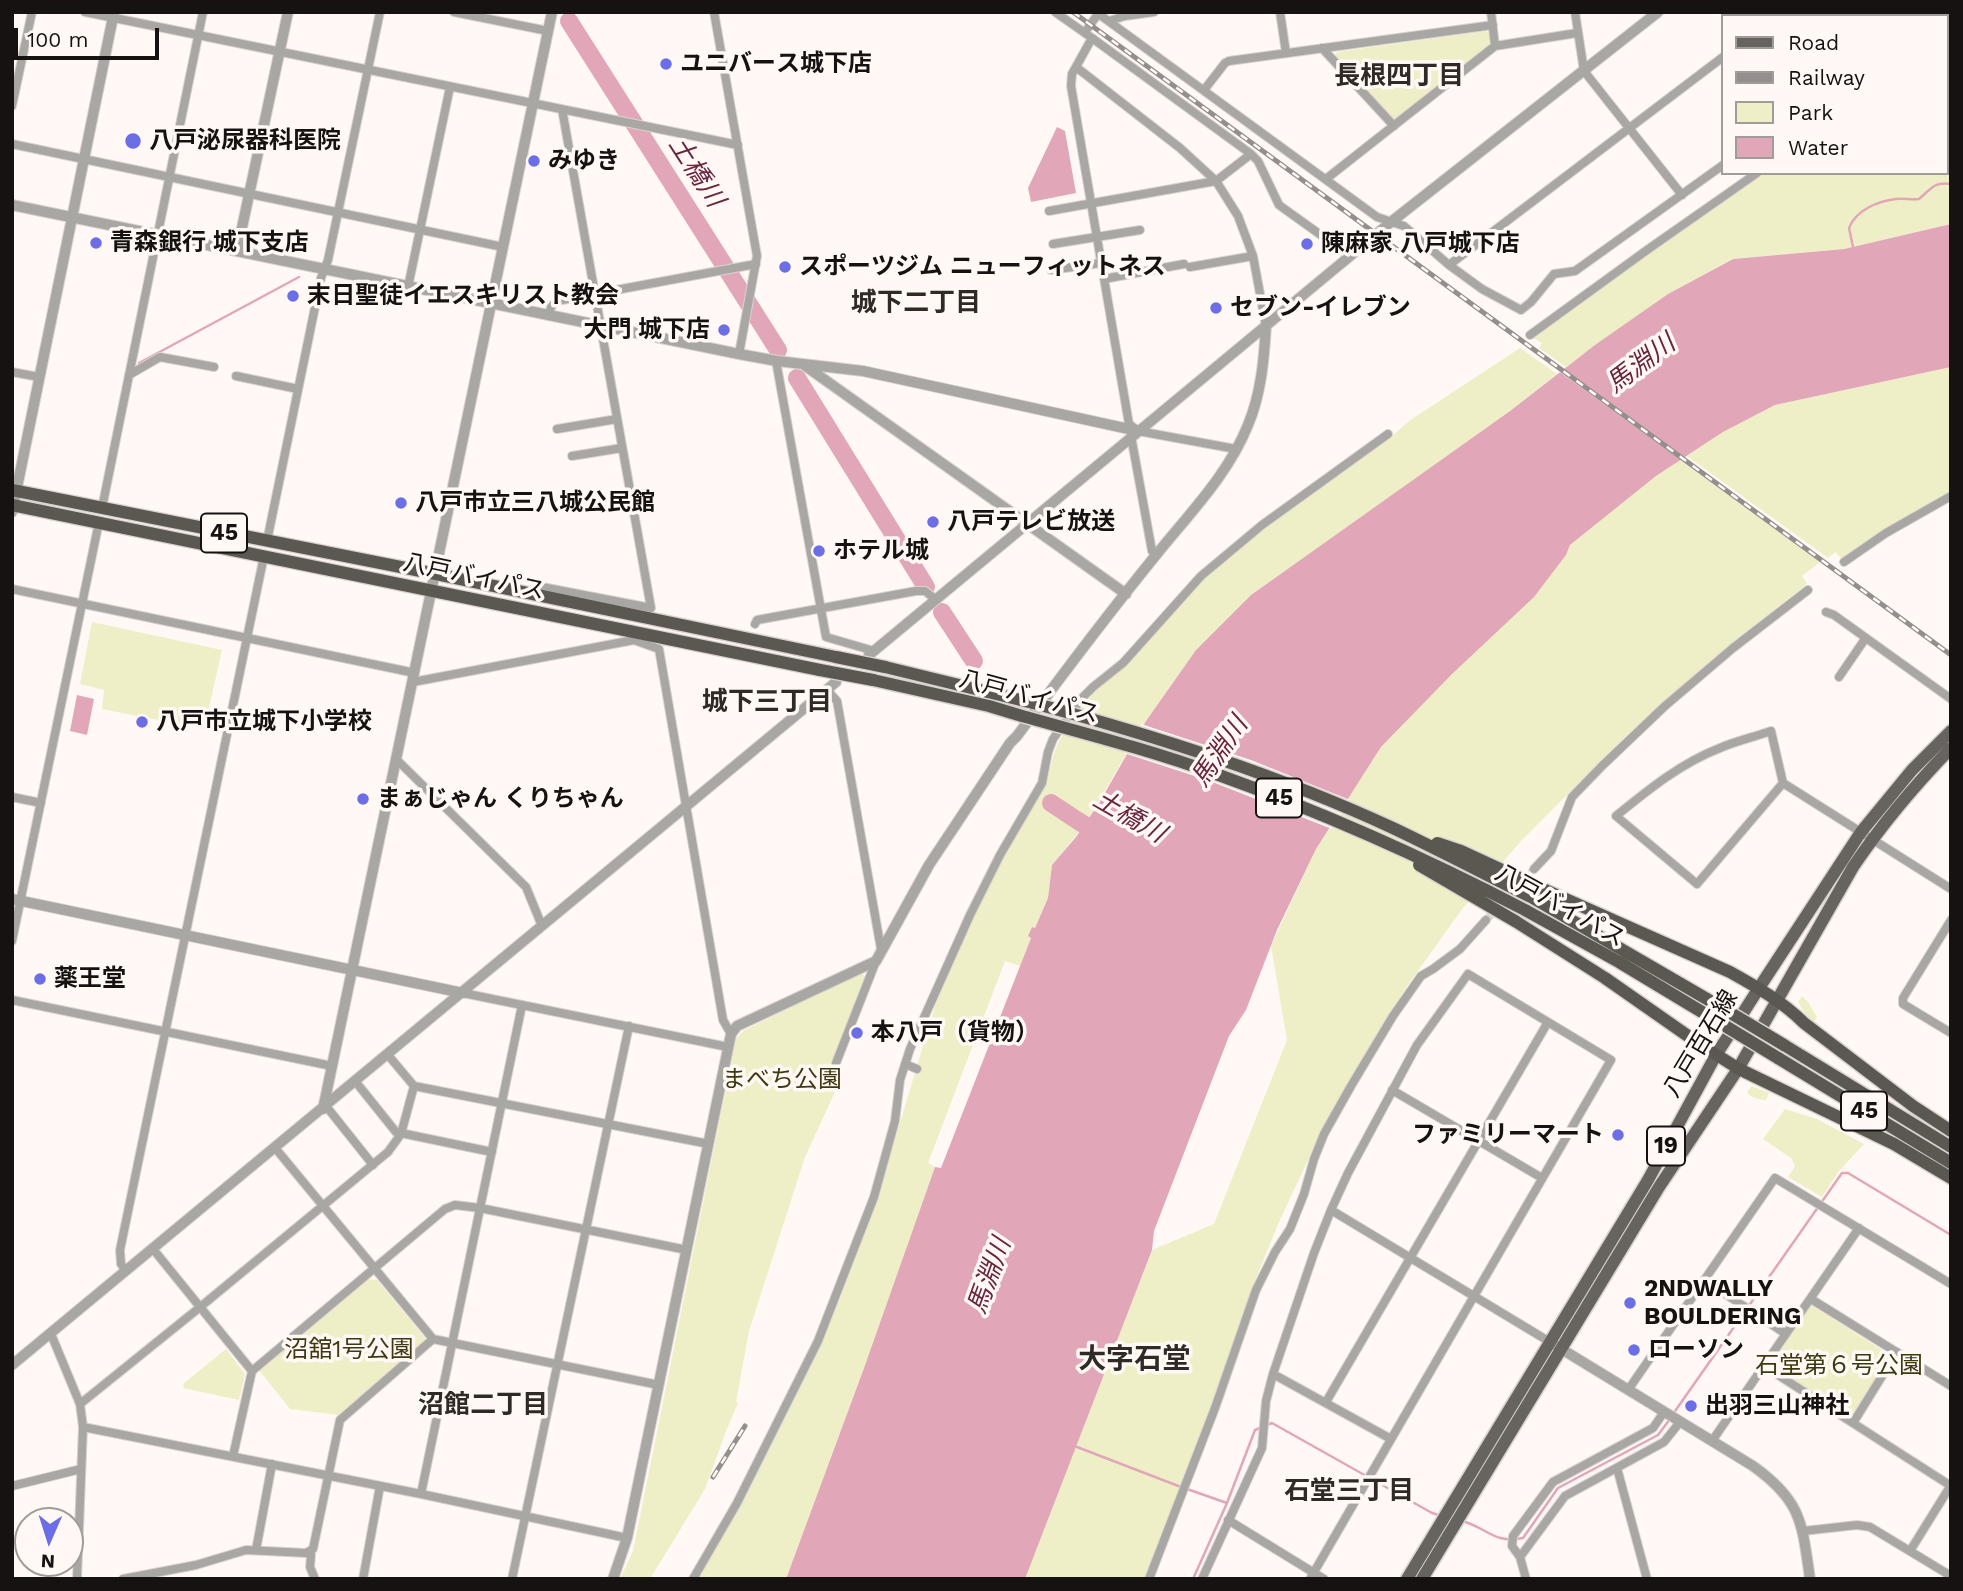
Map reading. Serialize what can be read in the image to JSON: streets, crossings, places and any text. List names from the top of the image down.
{
  "streets": {
    "highway": ["45", "八戸バイパス"],
    "main road": ["八戸百石線", "19"]
  },
  "districts": [
    "長根四丁目",
    "城下二丁目",
    "城下三丁目",
    "大字石堂",
    "沼館二丁目",
    "石堂三丁目"
  ],
  "water": ["土橋川", "馬淵川"],
  "parks": ["まべち公園", "沼舘1号公園", "石堂第６号公園"],
  "places": [
    "ユニバース城下店",
    "八戸泌尿器科医院",
    "みゆき",
    "青森銀行 城下支店",
    "陳麻家 八戸城下店",
    "スポーツジム ニューフィットネス",
    "末日聖徒イエスキリスト教会",
    "セブン-イレブン",
    "大門 城下店",
    "八戸市立三八城公民館",
    "八戸テレビ放送",
    "ホテル城",
    "八戸市立城下小学校",
    "まぁじゃん くりちゃん",
    "薬王堂",
    "本八戸（貨物）",
    "ファミリーマート",
    "2NDWALLY BOULDERING",
    "ローソン",
    "出羽三山神社"
  ],
  "legend": [
    "Road",
    "Railway",
    "Park",
    "Water"
  ],
  "scale_bar": "100 m",
  "north": "bottom"
}
